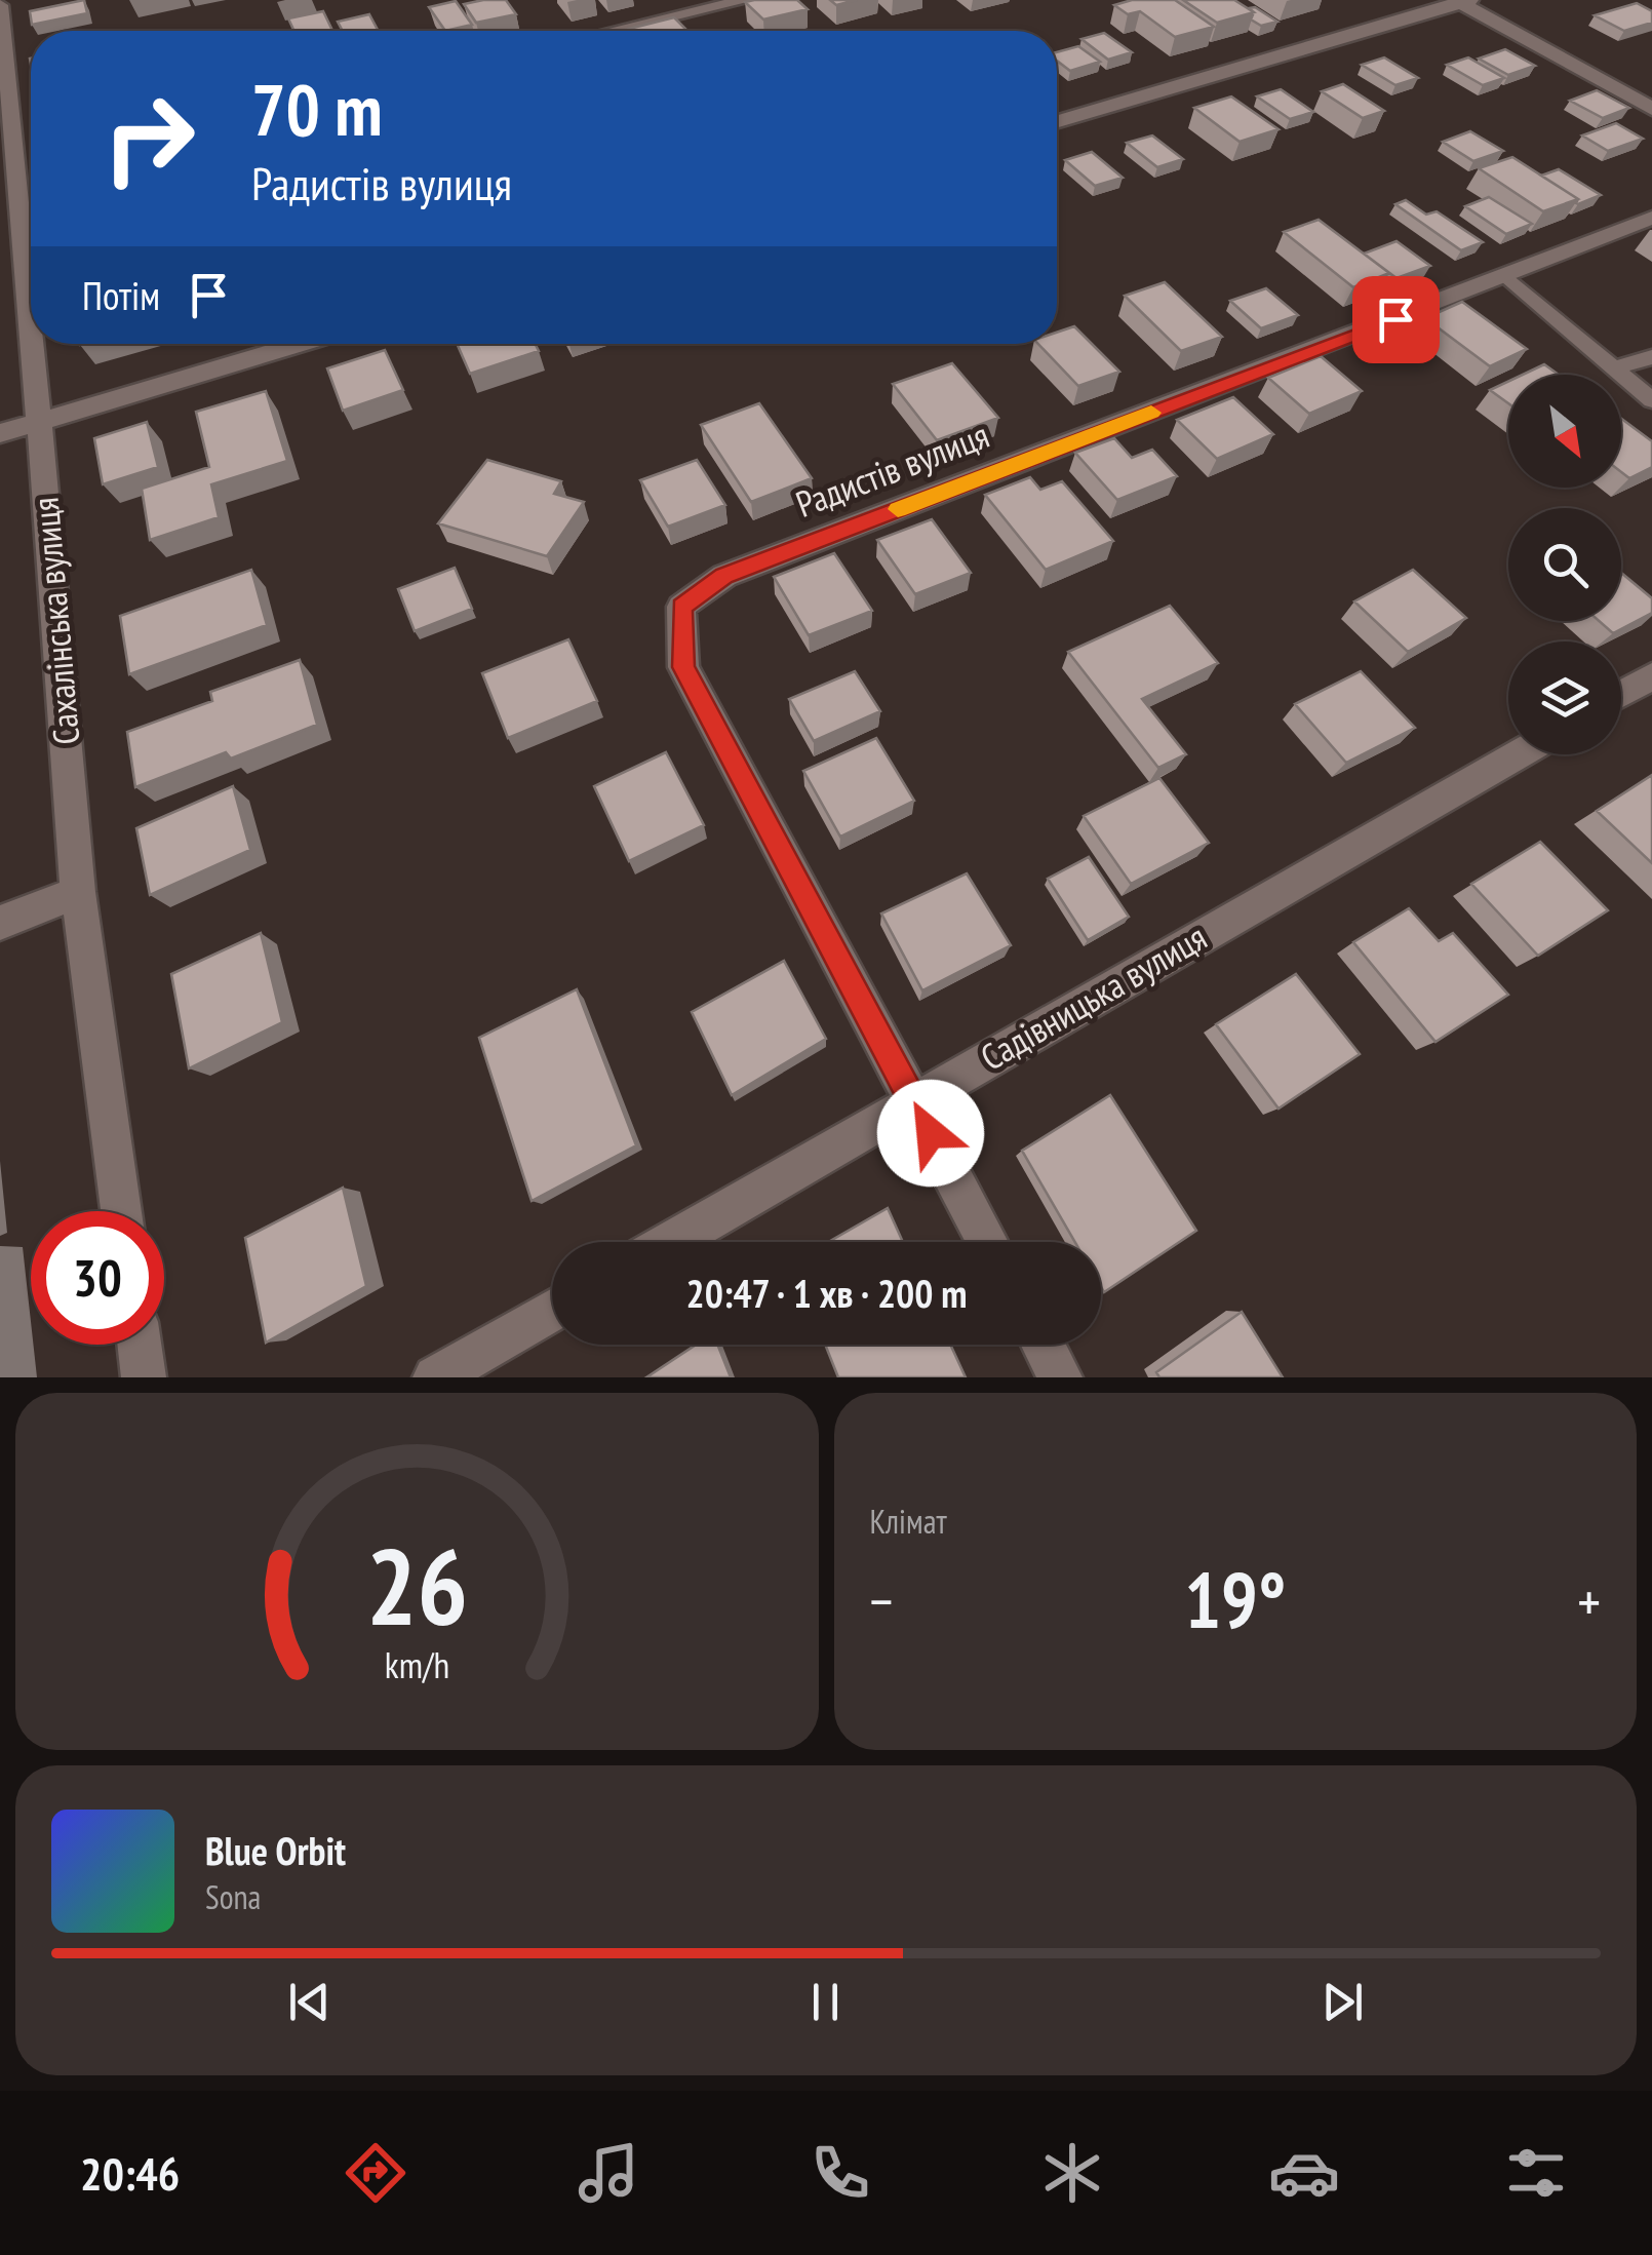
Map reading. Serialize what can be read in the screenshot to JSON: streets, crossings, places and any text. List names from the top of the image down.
{
  "streets": {
    "street": ["Радистів вулиця", "Сахалінська вулиця", "Садівницька вулиця"]
  },
  "crossings": [
    ["Радистів вулиця", "Садівницька вулиця"]
  ],
  "north": "bottom right",
  "page": {
    "turn": ["70 m", "Радистів вулиця"],
    "then": "Потім",
    "limit": "30",
    "trip": "20:47 · 1 хв · 200 m",
    "tile": "Клімат",
    "heat": ["−", "19°", "+"],
    "song": ["Blue Orbit", "Sona"],
    "tabs": "20:46",
    "gauge": ["26", "km/h"]
  }
}
